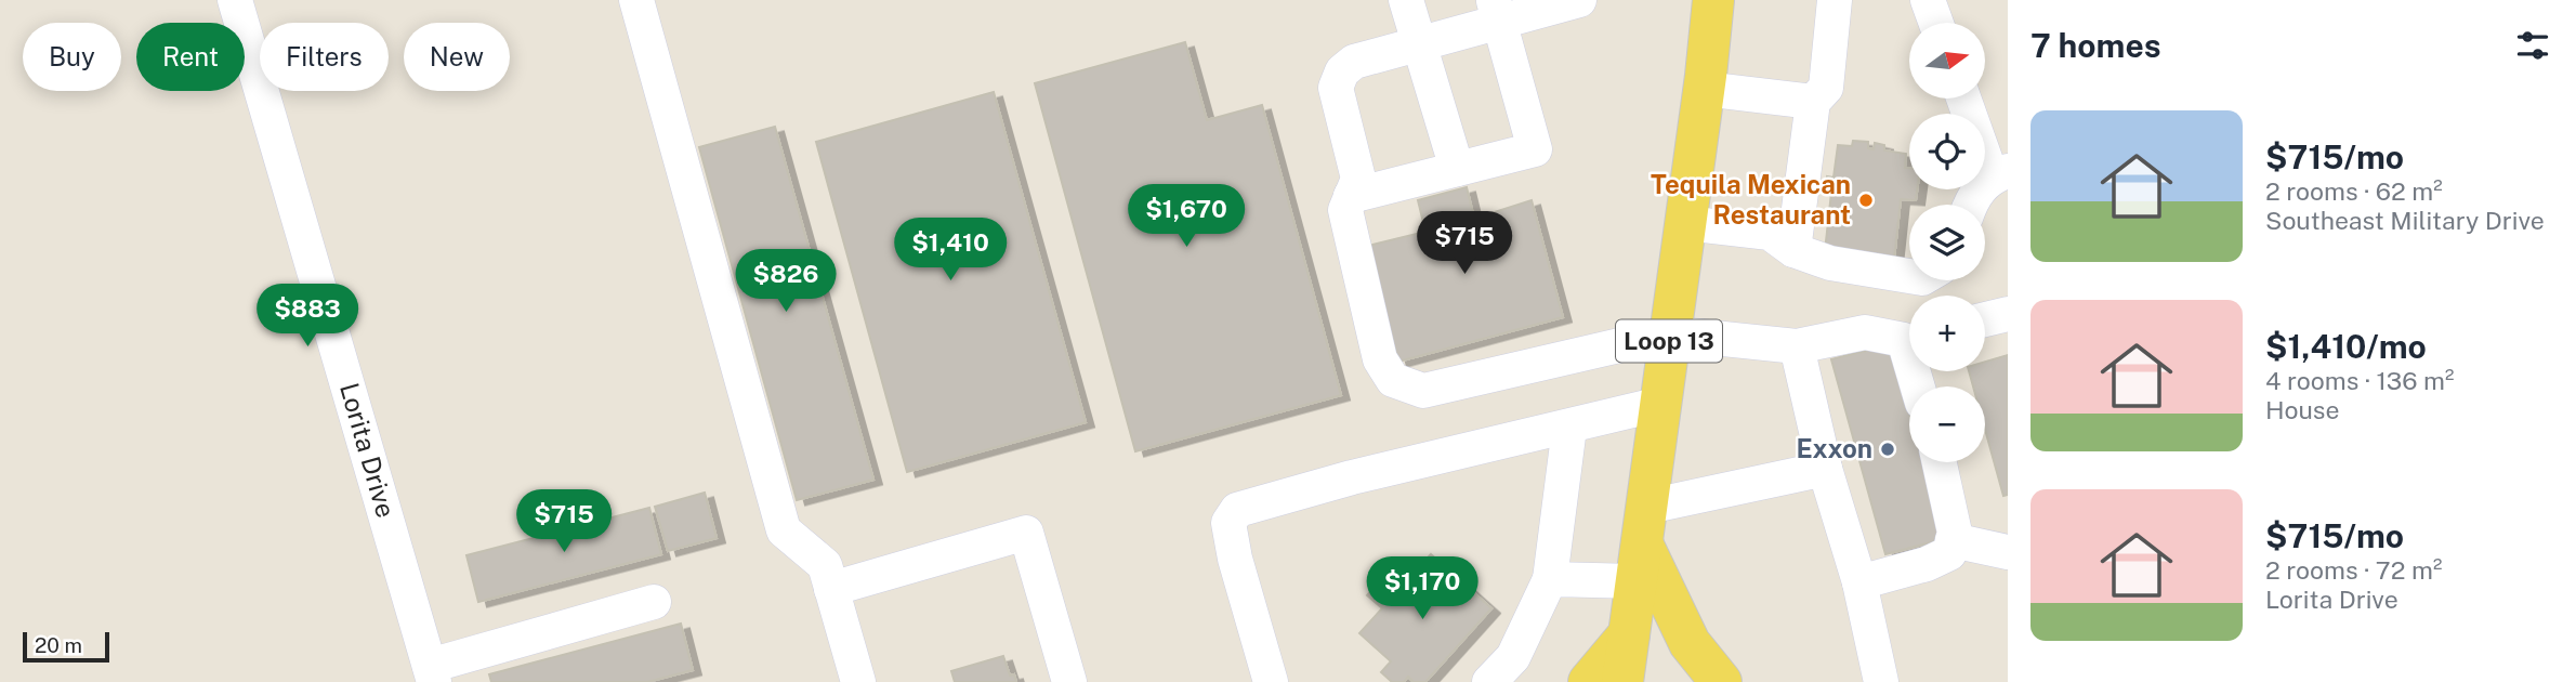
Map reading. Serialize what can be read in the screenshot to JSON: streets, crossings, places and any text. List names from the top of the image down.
{
  "streets": {
    "main road": ["Loop 13"],
    "street": ["Lorita Drive"]
  },
  "places": ["Tequila Mexican Restaurant", "Exxon"],
  "scale_bar": "20 m",
  "north": "right",
  "page": {
    "heading": "7 homes",
    "map_buttons": ["+", "−"],
    "chip": [
      "Buy",
      "Rent",
      "Filters",
      "New"
    ],
    "list": [
      {
        "name": "$715/mo",
        "note": "2 rooms · 62 m² · Southeast Military Drive"
      },
      {
        "name": "$1,410/mo",
        "note": "4 rooms · 136 m² · House"
      },
      {
        "name": "$715/mo",
        "note": "2 rooms · 72 m² · Lorita Drive"
      }
    ],
    "price": [
      "$1,670",
      "$715",
      "$1,410",
      "$826",
      "$883",
      "$715",
      "$1,170"
    ],
    "scale": "20 m"
  }
}
